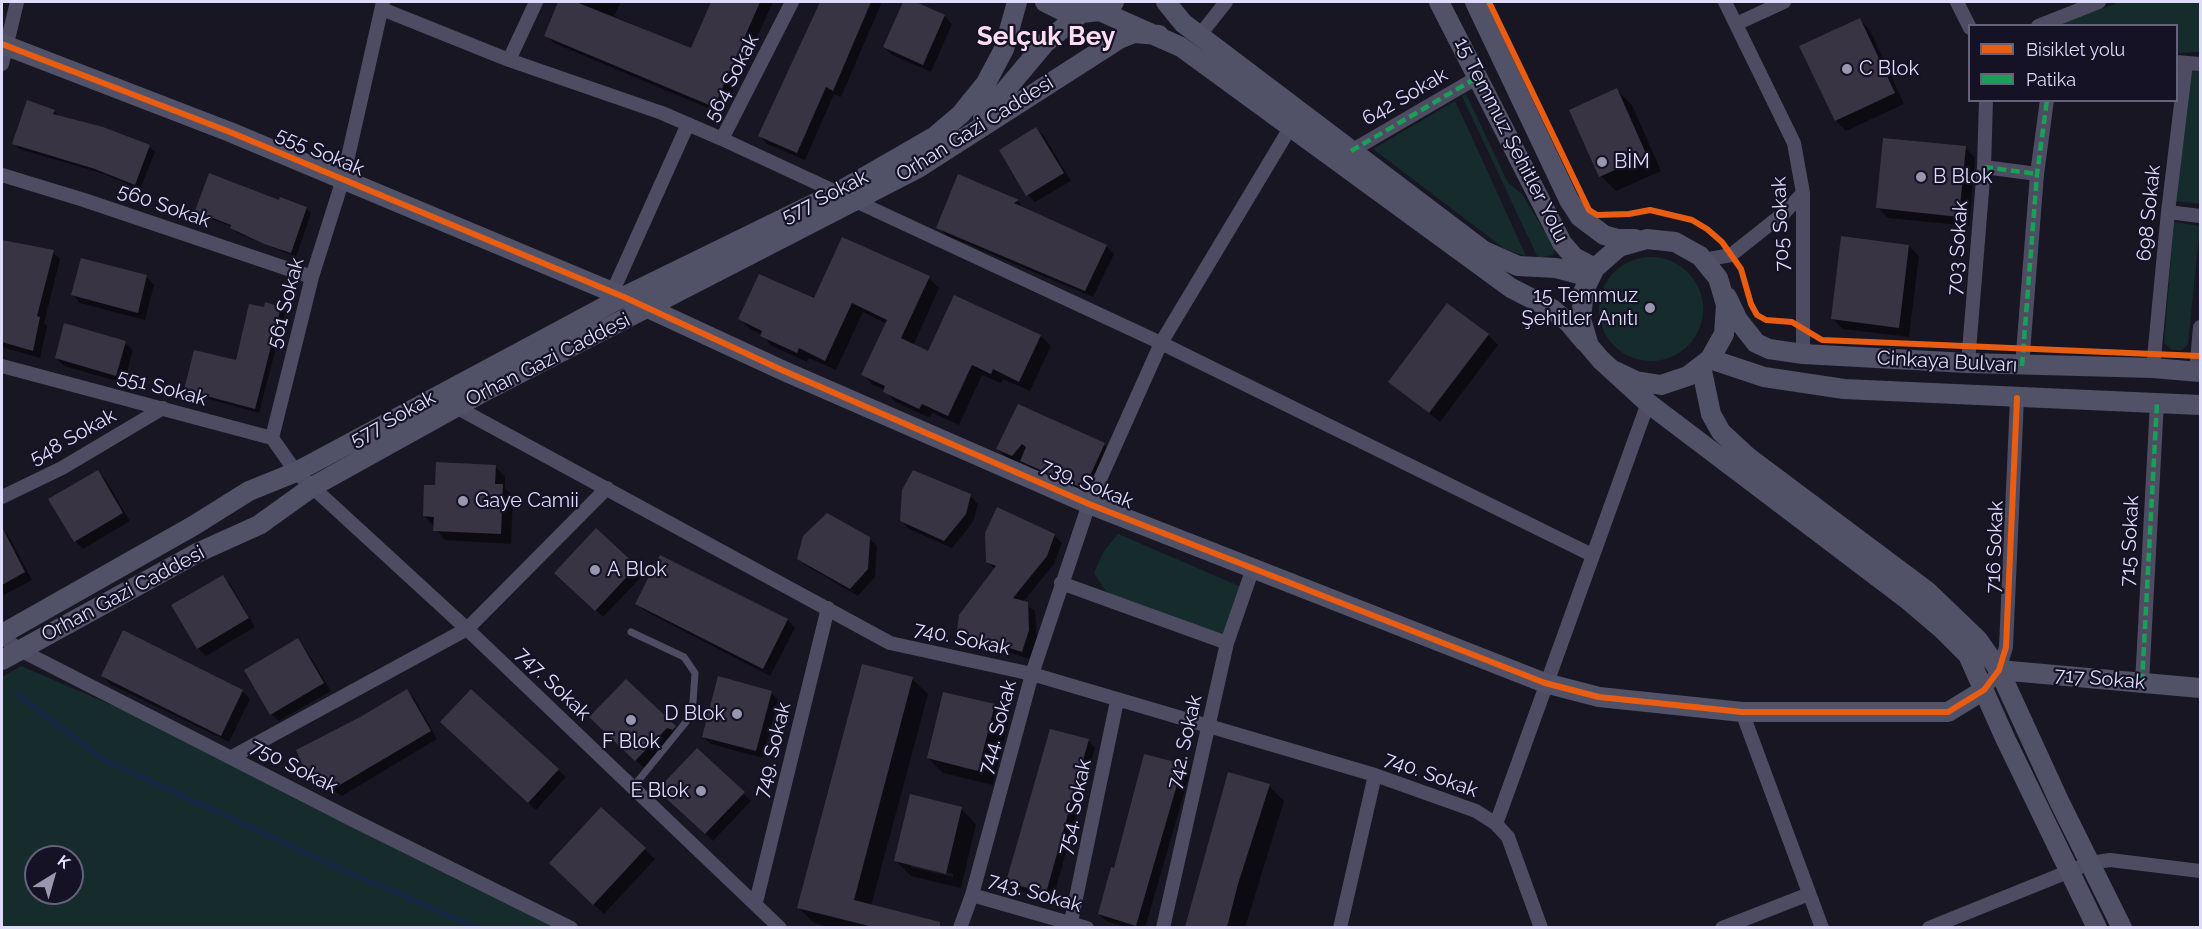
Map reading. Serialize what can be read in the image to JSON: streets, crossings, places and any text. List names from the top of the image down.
{
  "streets": {
    "street": [
      "564 Sokak",
      "642 Sokak",
      "Orhan Gazi Caddesi",
      "15 Temmuz Şehitler Yolu",
      "555 Sokak",
      "577 Sokak",
      "560 Sokak",
      "698 Sokak",
      "705 Sokak",
      "703 Sokak",
      "561 Sokak",
      "Cinkaya Bulvarı",
      "551 Sokak",
      "548 Sokak",
      "739. Sokak",
      "715 Sokak",
      "716 Sokak",
      "740. Sokak",
      "717 Sokak",
      "747. Sokak",
      "744. Sokak",
      "742. Sokak",
      "749. Sokak",
      "750 Sokak",
      "754. Sokak",
      "743. Sokak"
    ]
  },
  "crossings": [
    ["642 Sokak", "15 Temmuz Şehitler Yolu"],
    ["Orhan Gazi Caddesi", "577 Sokak"],
    ["Orhan Gazi Caddesi", "739. Sokak"],
    ["Orhan Gazi Caddesi", "740. Sokak"],
    ["Orhan Gazi Caddesi", "747. Sokak"],
    ["Orhan Gazi Caddesi", "750 Sokak"],
    ["15 Temmuz Şehitler Yolu", "Cinkaya Bulvarı"],
    ["555 Sokak", "577 Sokak"],
    ["555 Sokak", "561 Sokak"],
    ["555 Sokak", "739. Sokak"],
    ["577 Sokak", "739. Sokak"],
    ["577 Sokak", "747. Sokak"],
    ["577 Sokak", "750 Sokak"],
    ["560 Sokak", "561 Sokak"],
    ["698 Sokak", "Cinkaya Bulvarı"],
    ["705 Sokak", "Cinkaya Bulvarı"],
    ["703 Sokak", "Cinkaya Bulvarı"],
    ["561 Sokak", "551 Sokak"],
    ["Cinkaya Bulvarı", "715 Sokak"],
    ["Cinkaya Bulvarı", "716 Sokak"],
    ["551 Sokak", "548 Sokak"],
    ["739. Sokak", "716 Sokak"],
    ["739. Sokak", "744. Sokak"],
    ["739. Sokak", "742. Sokak"],
    ["715 Sokak", "717 Sokak"],
    ["716 Sokak", "717 Sokak"],
    ["740. Sokak", "744. Sokak"],
    ["740. Sokak", "742. Sokak"],
    ["740. Sokak", "749. Sokak"],
    ["740. Sokak", "754. Sokak"],
    ["747. Sokak", "749. Sokak"],
    ["744. Sokak", "743. Sokak"],
    ["754. Sokak", "743. Sokak"]
  ],
  "districts": ["Selçuk Bey"],
  "places": [
    "C Blok",
    "BİM",
    "B Blok",
    "15 Temmuz Şehitler Anıtı",
    "Gaye Camii",
    "A Blok",
    "D Blok",
    "F Blok",
    "E Blok"
  ],
  "legend": ["Bisiklet yolu", "Patika"],
  "north": "top right"
}
